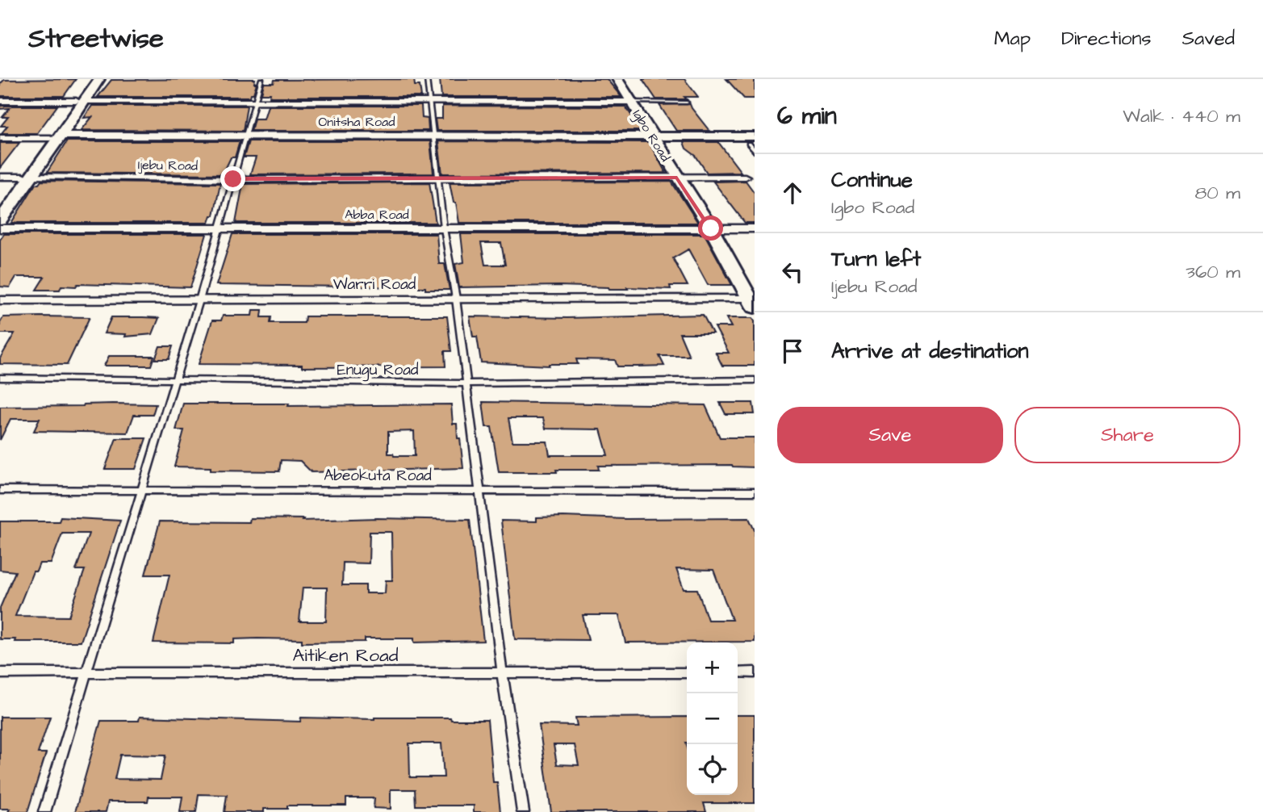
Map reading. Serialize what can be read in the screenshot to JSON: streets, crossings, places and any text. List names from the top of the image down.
{
  "streets": {
    "street": [
      "Onitsha Road",
      "Igbo Road",
      "Ijebu Road",
      "Abba Road",
      "Warri Road"
    ],
    "lane": ["Enugu Road", "Abeokuta Road", "Aitiken Road"]
  },
  "crossings": [
    ["Onitsha Road", "Igbo Road"],
    ["Igbo Road", "Ijebu Road"],
    ["Igbo Road", "Abba Road"],
    ["Igbo Road", "Warri Road"]
  ],
  "page": {
    "header": "Streetwise",
    "nav": ["Map", "Directions", "Saved"],
    "heading": ["6 min", "Walk · 440 m"],
    "list": [
      ["Continue", "Igbo Road", "80 m"],
      ["Turn left", "Ijebu Road", "360 m"],
      "Arrive at destination"
    ],
    "buttons": ["Save", "Share"],
    "map_buttons": ["+", "−"]
  }
}
